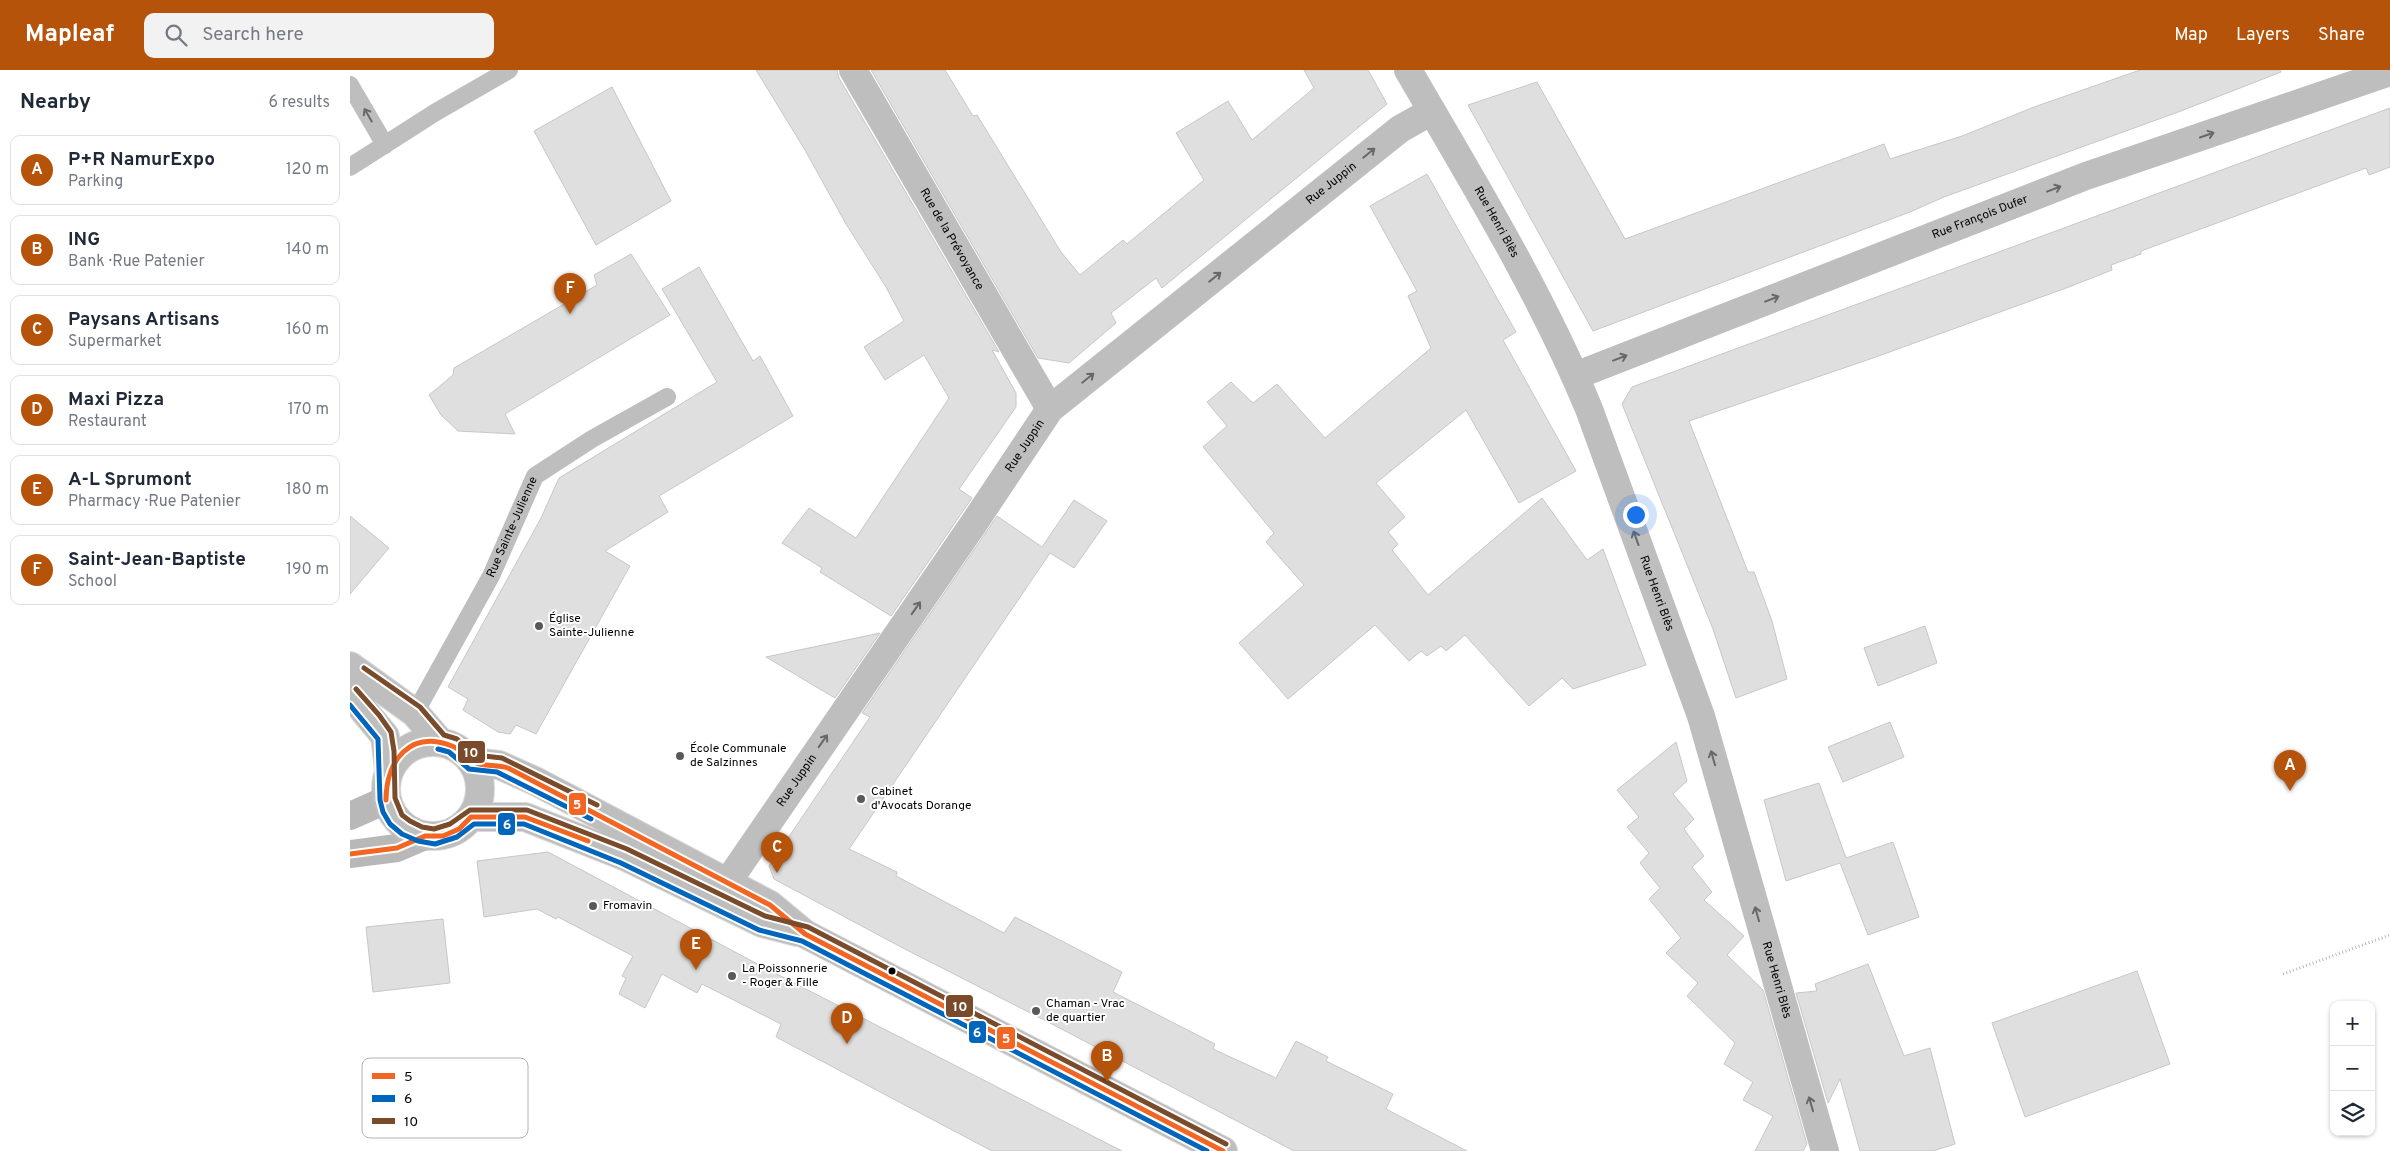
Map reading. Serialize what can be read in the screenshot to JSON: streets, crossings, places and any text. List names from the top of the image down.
{
  "streets": {
    "street": [
      "Rue Juppin",
      "Rue François Dufer",
      "Rue Henri Blès",
      "Rue de la Prévoyance"
    ],
    "lane": ["Rue Sainte-Julienne"]
  },
  "crossings": [
    ["Rue Juppin", "Rue Henri Blès"],
    ["Rue Juppin", "Rue de la Prévoyance"],
    ["Rue François Dufer", "Rue Henri Blès"]
  ],
  "one_way": ["Rue Juppin", "Rue François Dufer", "Rue Henri Blès"],
  "places": [
    "Église Sainte-Julienne",
    "École Communale de Salzinnes",
    "Cabinet d'Avocats Dorange",
    "Fromavin",
    "La Poissonnerie - Roger & Fille",
    "Chaman - Vrac de quartier"
  ],
  "lines": ["transit line 10", "transit line 6", "transit line 5"],
  "legend": ["5", "6", "10"],
  "page": {
    "header": "Mapleaf",
    "search": "Search here",
    "nav": ["Map", "Layers", "Share"],
    "heading": ["Nearby", "6 results"],
    "list": [
      {
        "mark": "A",
        "name": "P+R NamurExpo",
        "note": "Parking",
        "value": "120 m"
      },
      {
        "mark": "B",
        "name": "ING",
        "note": "Bank · Rue Patenier",
        "value": "140 m"
      },
      {
        "mark": "C",
        "name": "Paysans Artisans",
        "note": "Supermarket",
        "value": "160 m"
      },
      {
        "mark": "D",
        "name": "Maxi Pizza",
        "note": "Restaurant",
        "value": "170 m"
      },
      {
        "mark": "E",
        "name": "A-L Sprumont",
        "note": "Pharmacy · Rue Patenier",
        "value": "180 m"
      },
      {
        "mark": "F",
        "name": "Saint-Jean-Baptiste",
        "note": "School",
        "value": "190 m"
      }
    ],
    "pins": [
      "F",
      "A",
      "C",
      "E",
      "D",
      "B"
    ],
    "map_buttons": ["+", "−"]
  }
}
